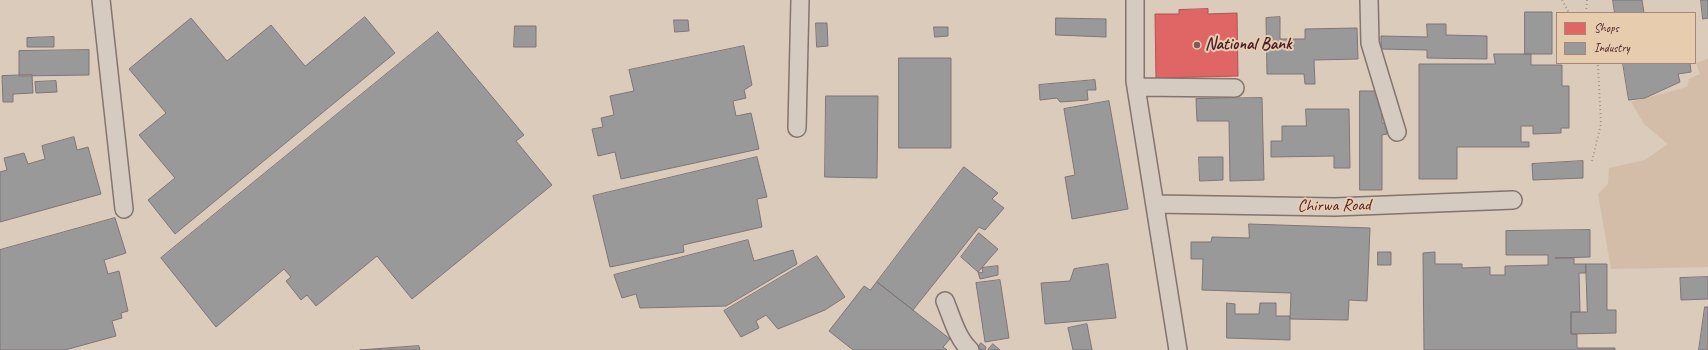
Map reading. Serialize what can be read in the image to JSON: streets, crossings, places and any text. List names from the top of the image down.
{
  "streets": {
    "lane": ["Chirwa Road"]
  },
  "places": ["National Bank"],
  "legend": ["Shops", "Industry"]
}
